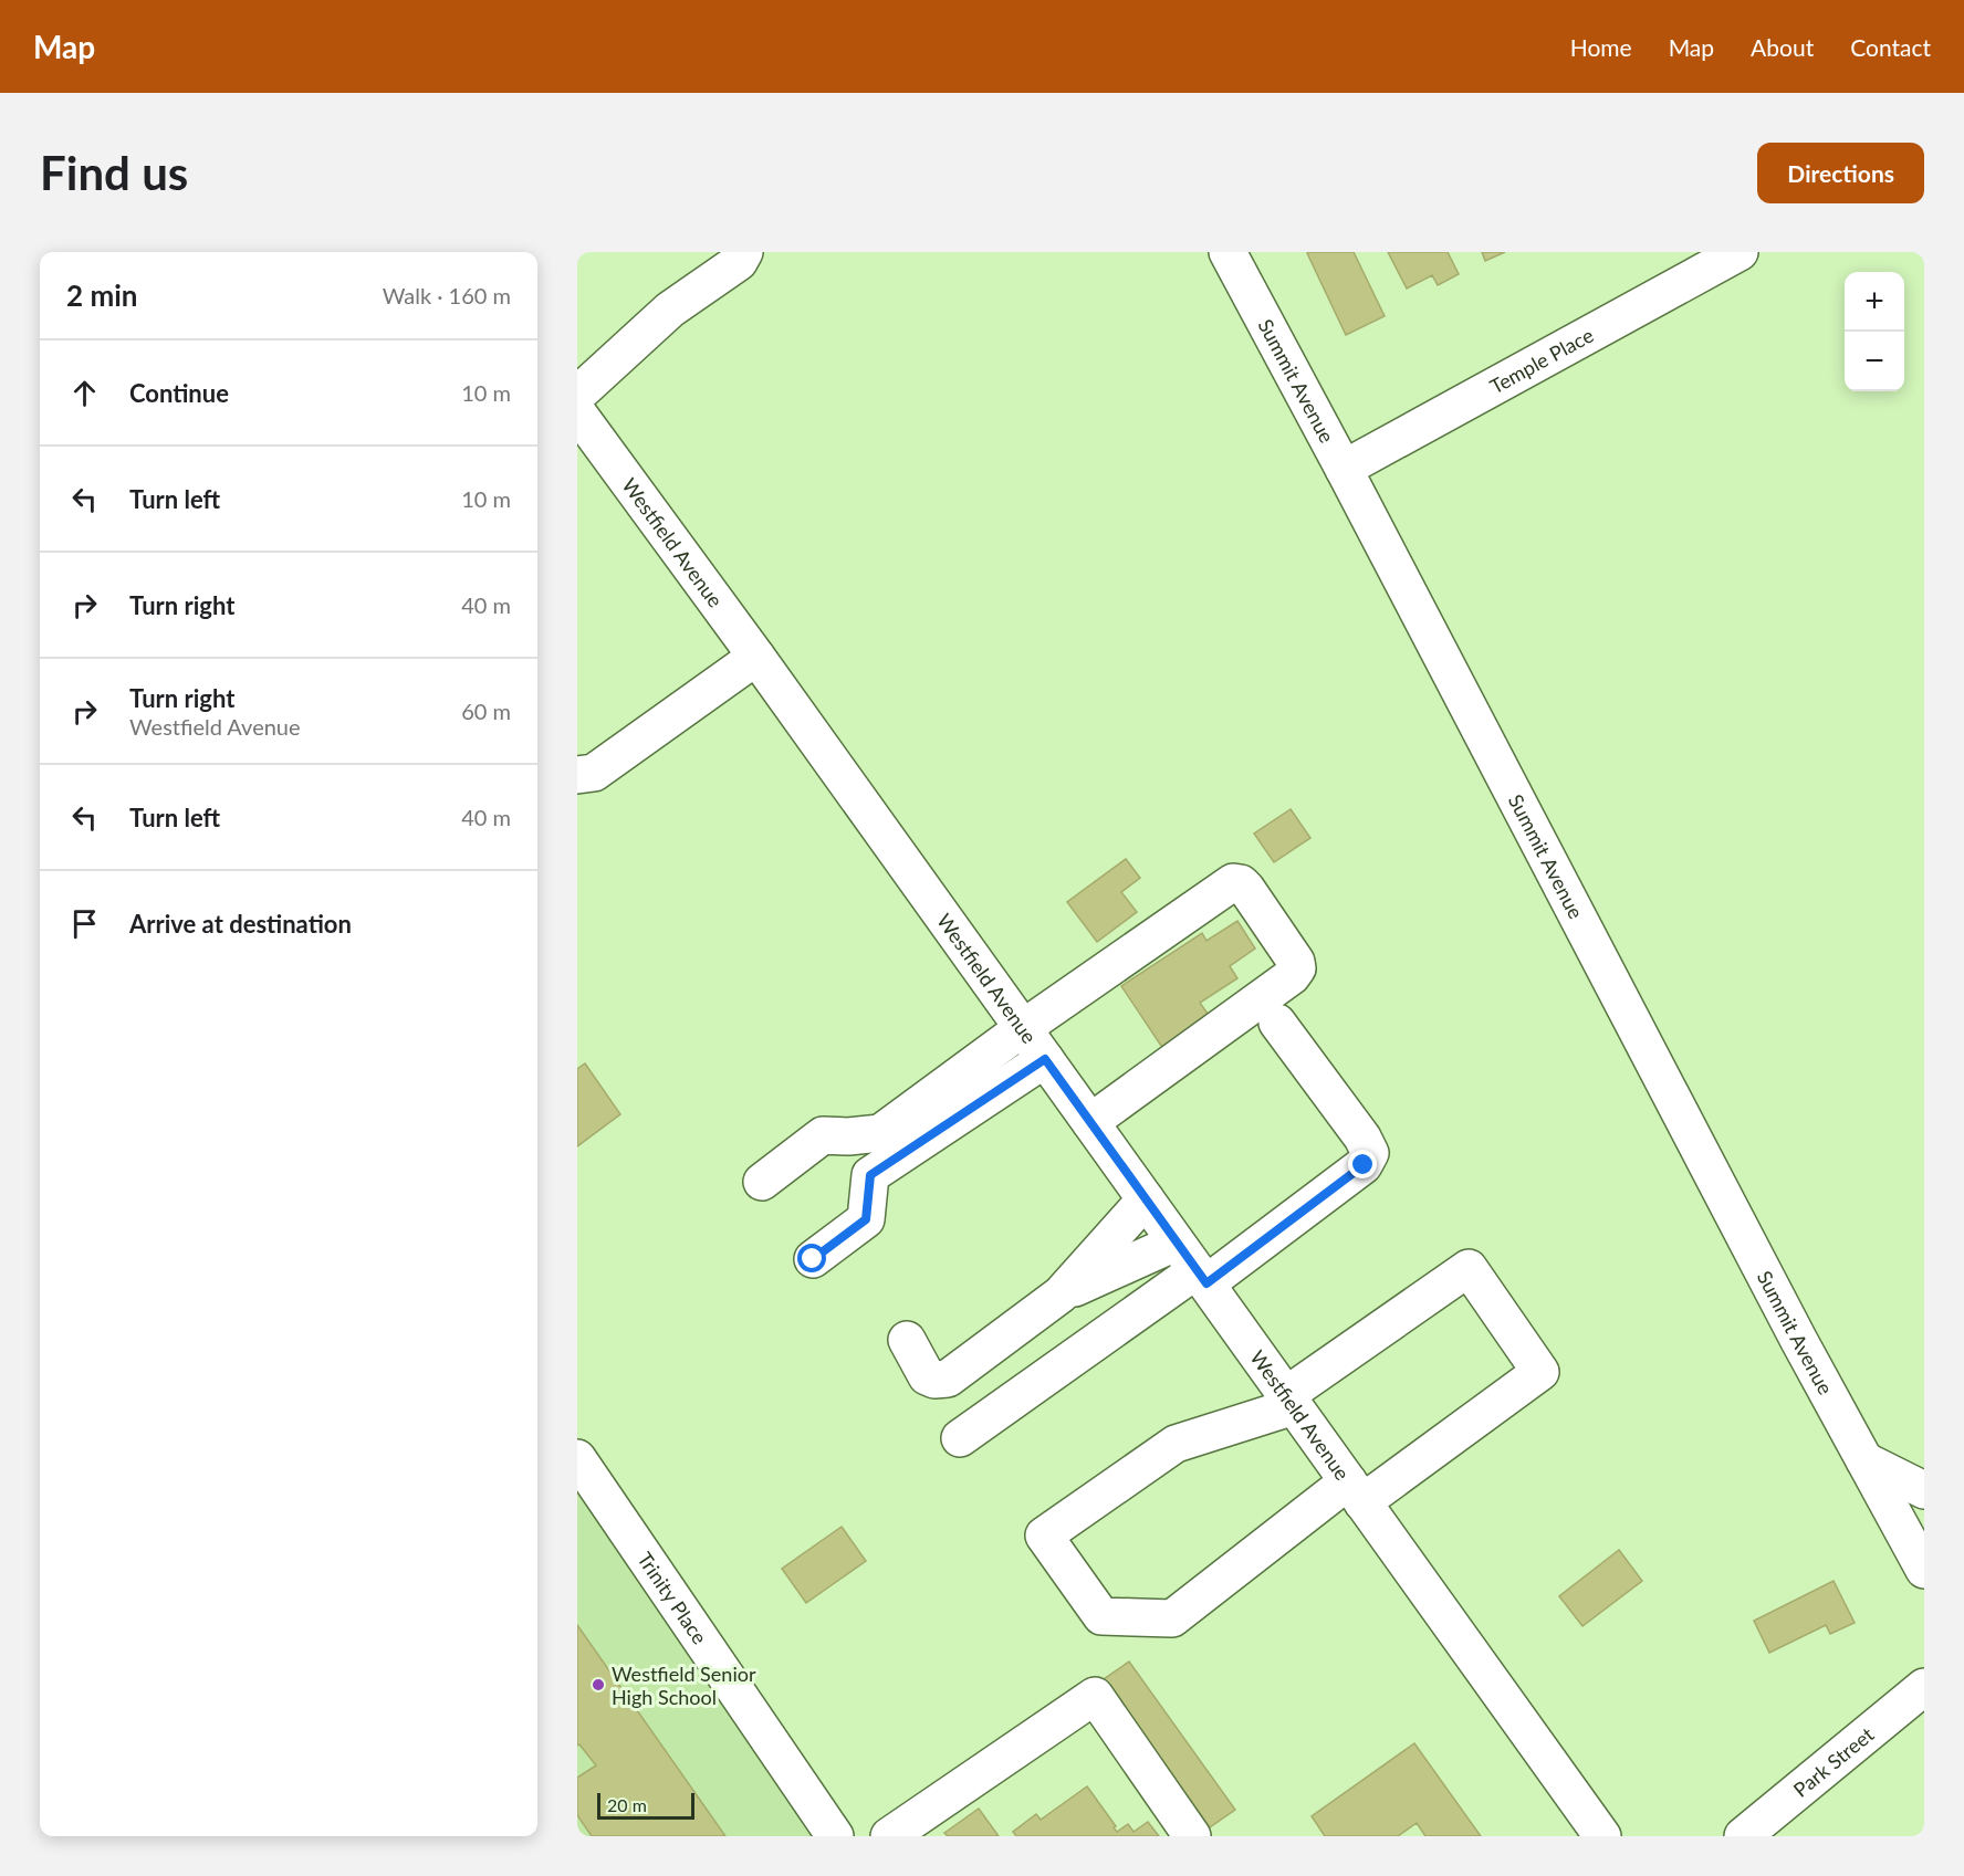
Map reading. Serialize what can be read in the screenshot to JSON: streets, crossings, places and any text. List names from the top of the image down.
{
  "streets": {
    "street": [
      "Temple Place",
      "Summit Avenue",
      "Westfield Avenue",
      "Trinity Place",
      "Park Street"
    ]
  },
  "crossings": [
    ["Temple Place", "Summit Avenue"]
  ],
  "places": ["Westfield Senior High School"],
  "scale_bar": "20 m",
  "page": {
    "header": "Map",
    "nav": [
      "Home",
      "Map",
      "About",
      "Contact"
    ],
    "buttons": "Directions",
    "title": "Find us",
    "heading": ["2 min", "Walk · 160 m"],
    "map_buttons": ["+", "−"],
    "list": [
      ["Continue", "10 m"],
      ["Turn left", "10 m"],
      ["Turn right", "40 m"],
      ["Turn right", "Westfield Avenue", "60 m"],
      ["Turn left", "40 m"],
      "Arrive at destination"
    ],
    "scale": "20 m"
  }
}
